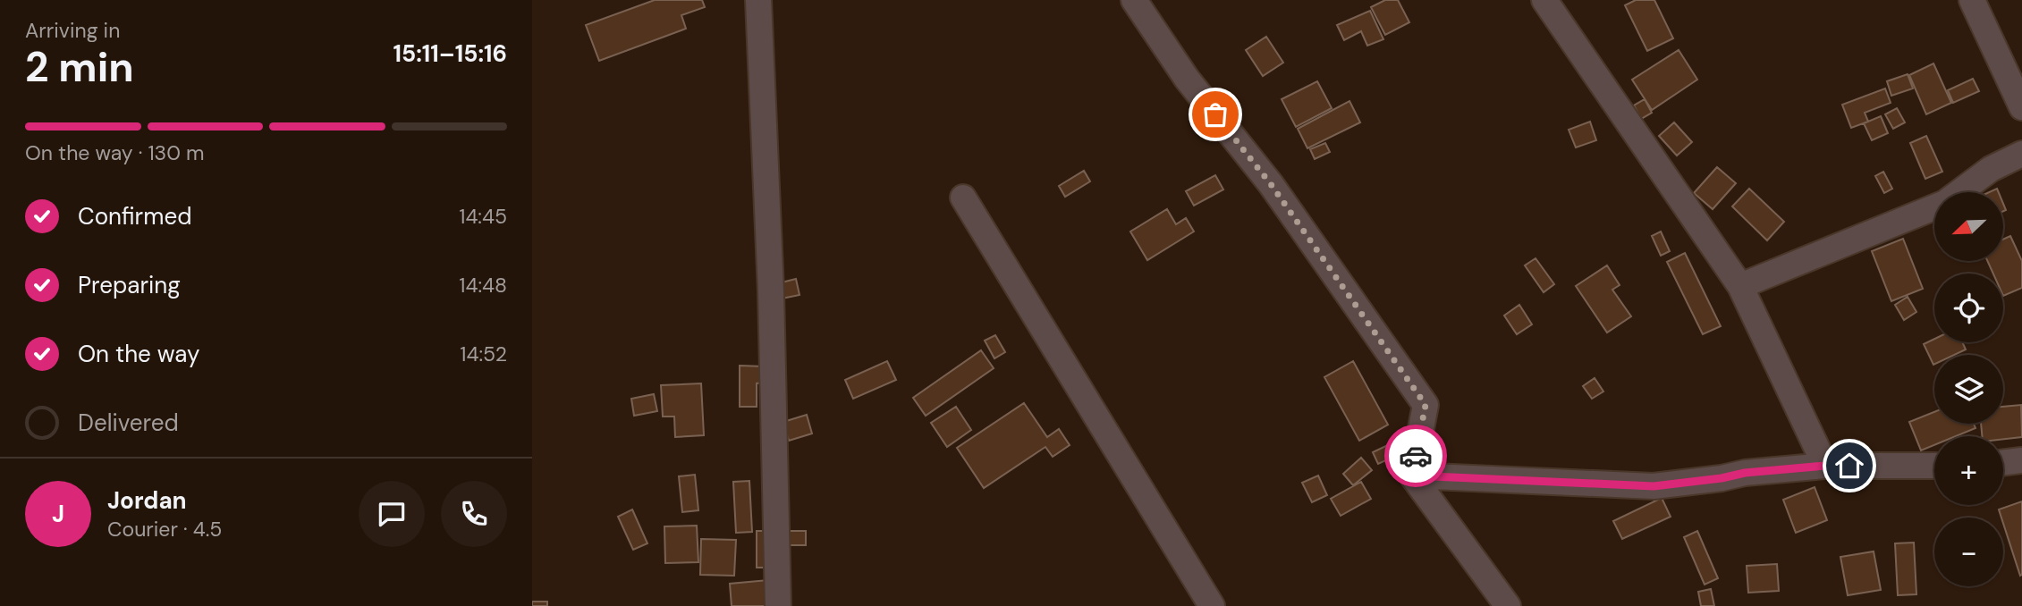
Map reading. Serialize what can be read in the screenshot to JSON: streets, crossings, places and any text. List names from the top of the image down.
{
  "north": "bottom left",
  "page": {
    "heading": ["2 min", "Arriving in", "15:11–15:16"],
    "panel": ["Jordan", "Courier · 4.5"],
    "bar": "On the way · 130 m",
    "list": [
      ["Confirmed", "14:45"],
      ["Preparing", "14:48"],
      ["On the way", "14:52"],
      "Delivered"
    ],
    "map_buttons": ["+", "−"],
    "round": "J"
  }
}
